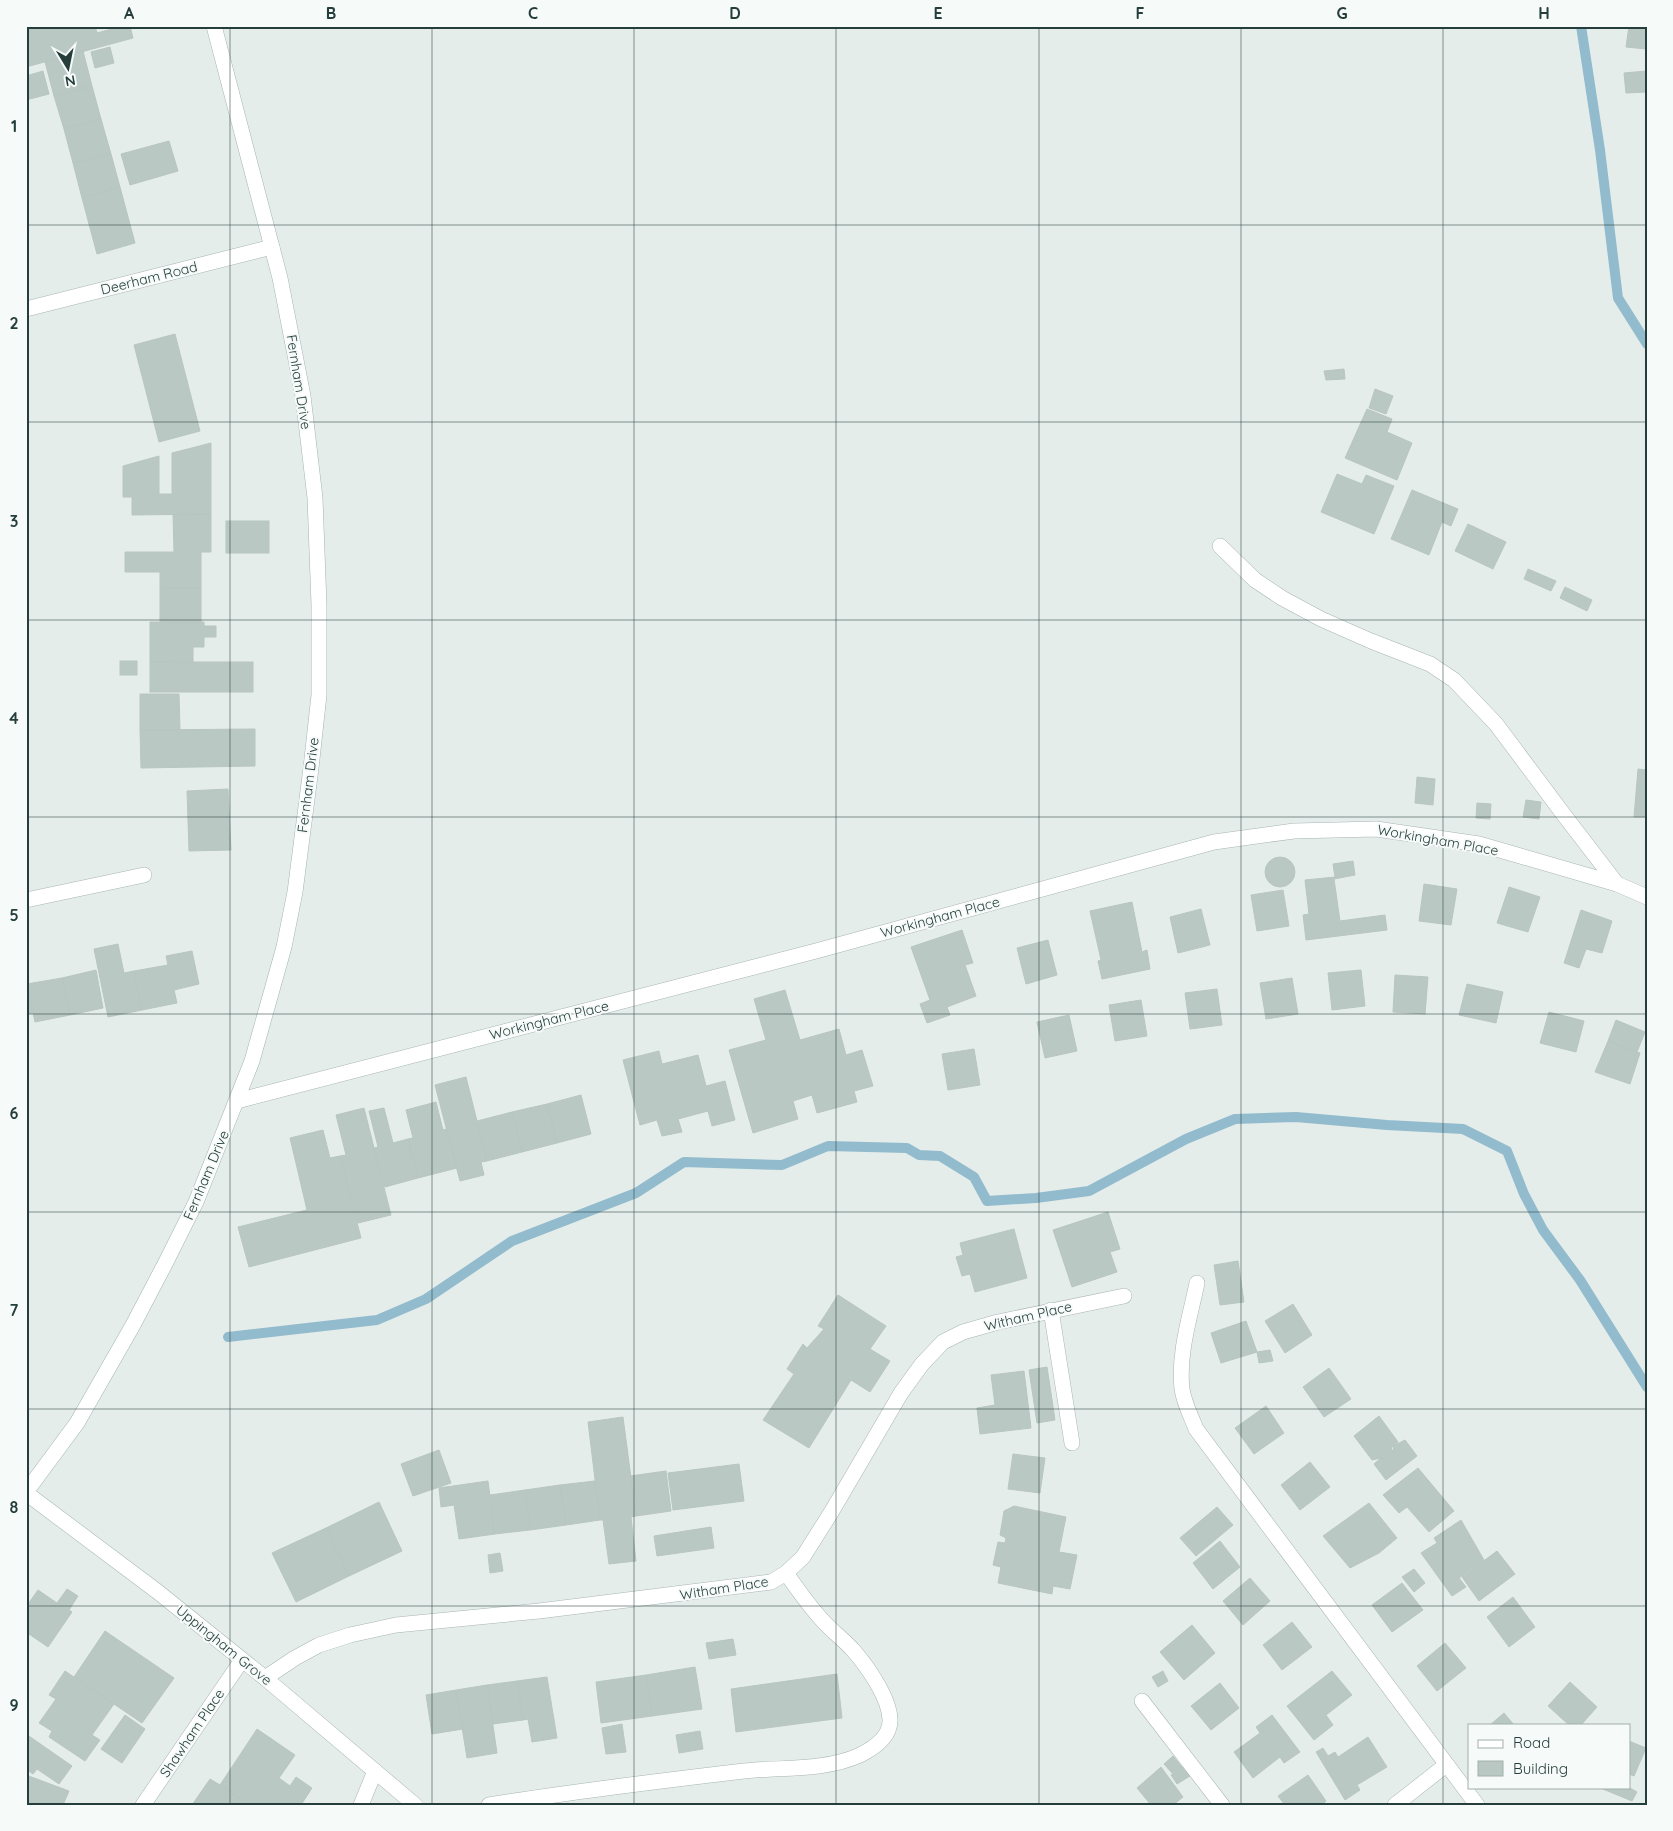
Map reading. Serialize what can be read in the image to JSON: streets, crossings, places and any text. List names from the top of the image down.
{
  "streets": {
    "street": [
      "Deerham Road",
      "Fernham Drive",
      "Workingham Place",
      "Witham Place",
      "Uppingham Grove",
      "Shawham Place"
    ]
  },
  "crossings": [
    ["Deerham Road", "Fernham Drive"],
    ["Fernham Drive", "Workingham Place"],
    ["Fernham Drive", "Uppingham Grove"],
    ["Witham Place", "Uppingham Grove"],
    ["Uppingham Grove", "Shawham Place"]
  ],
  "legend": ["Road", "Building"],
  "north": "bottom",
  "grid": {
    "columns": [
      "A",
      "B",
      "C",
      "D",
      "E",
      "F",
      "G",
      "H"
    ],
    "rows": [
      "1",
      "2",
      "3",
      "4",
      "5",
      "6",
      "7",
      "8",
      "9"
    ]
  }
}
